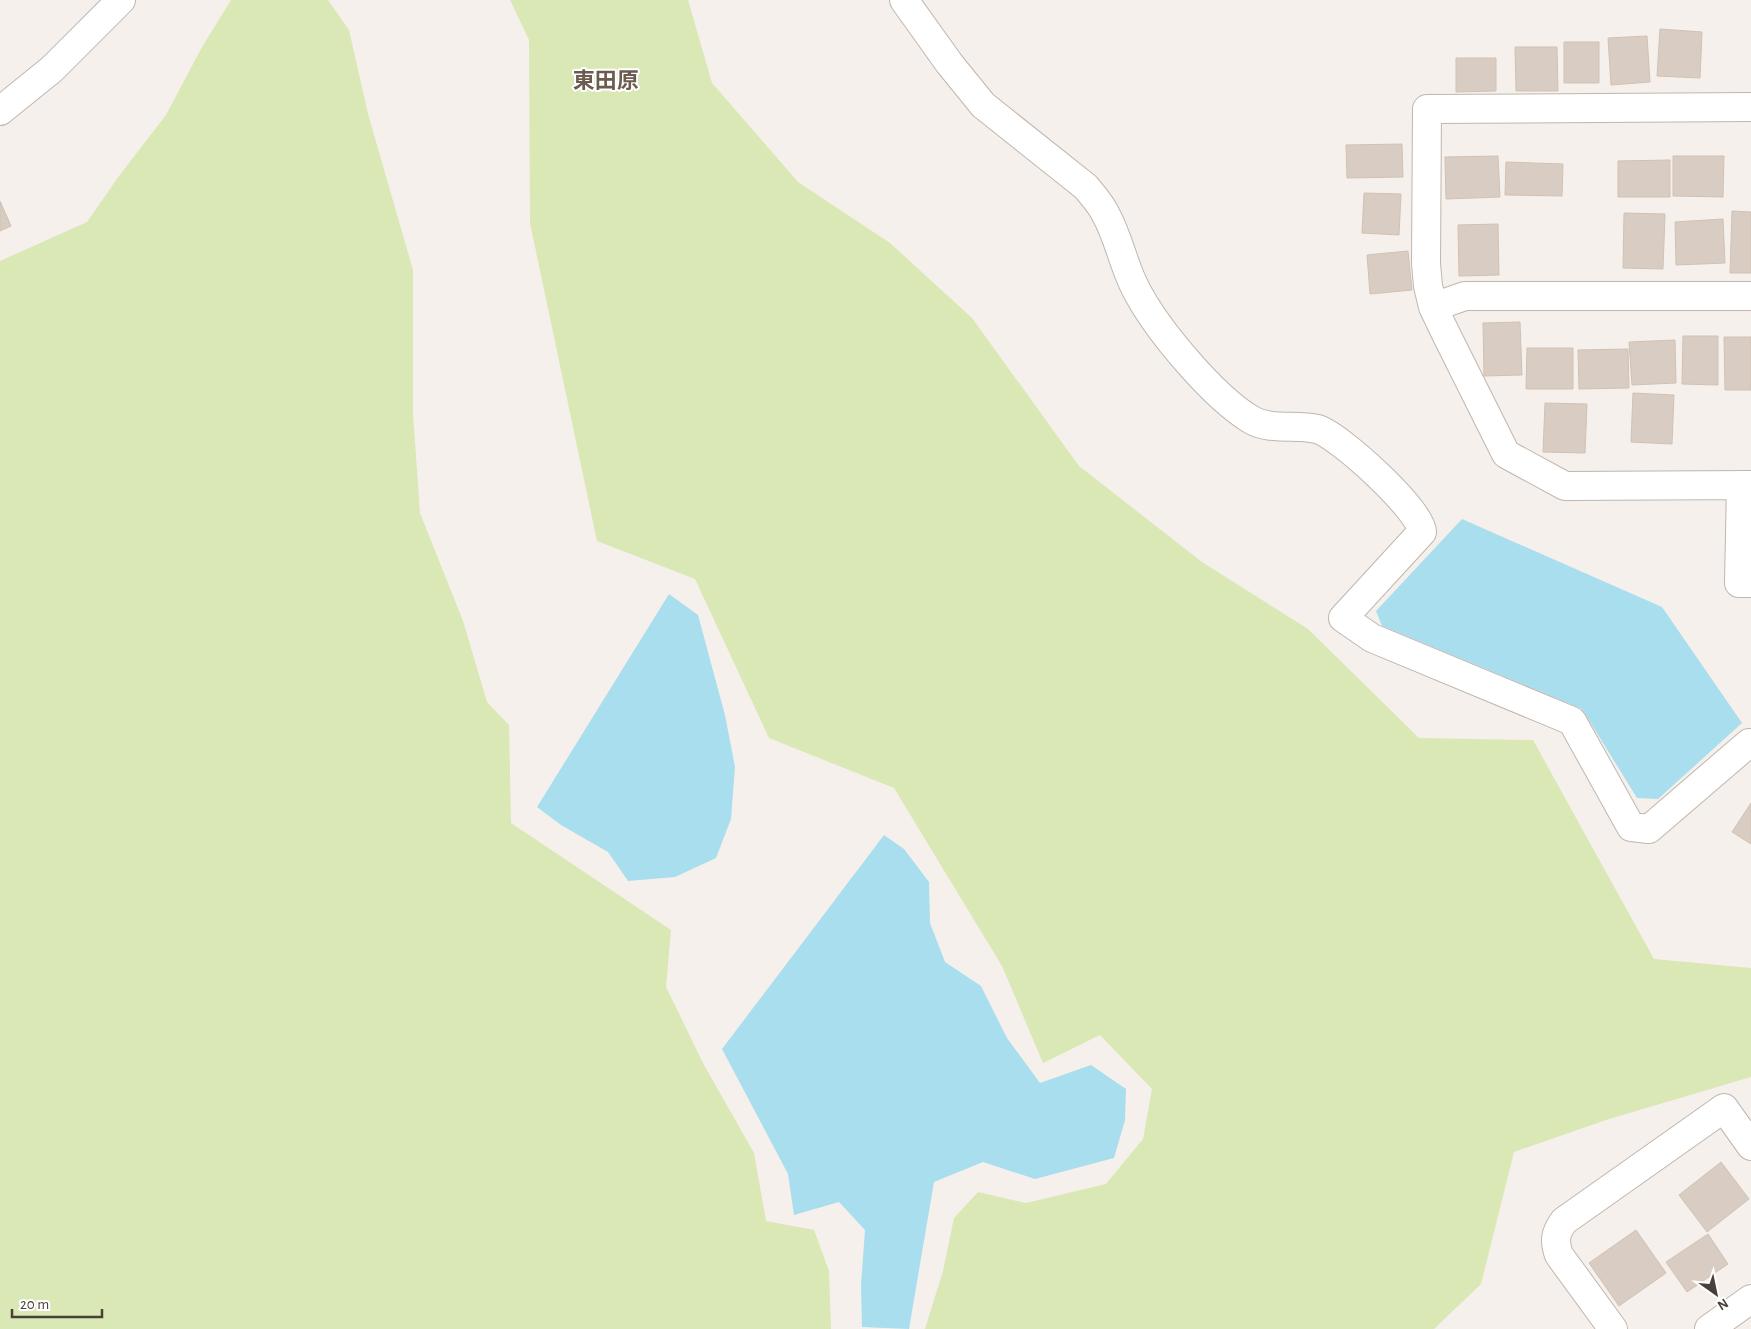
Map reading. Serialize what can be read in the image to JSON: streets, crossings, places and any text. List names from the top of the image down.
{
  "districts": ["東田原"],
  "scale_bar": "20 m",
  "north": "bottom right"
}
